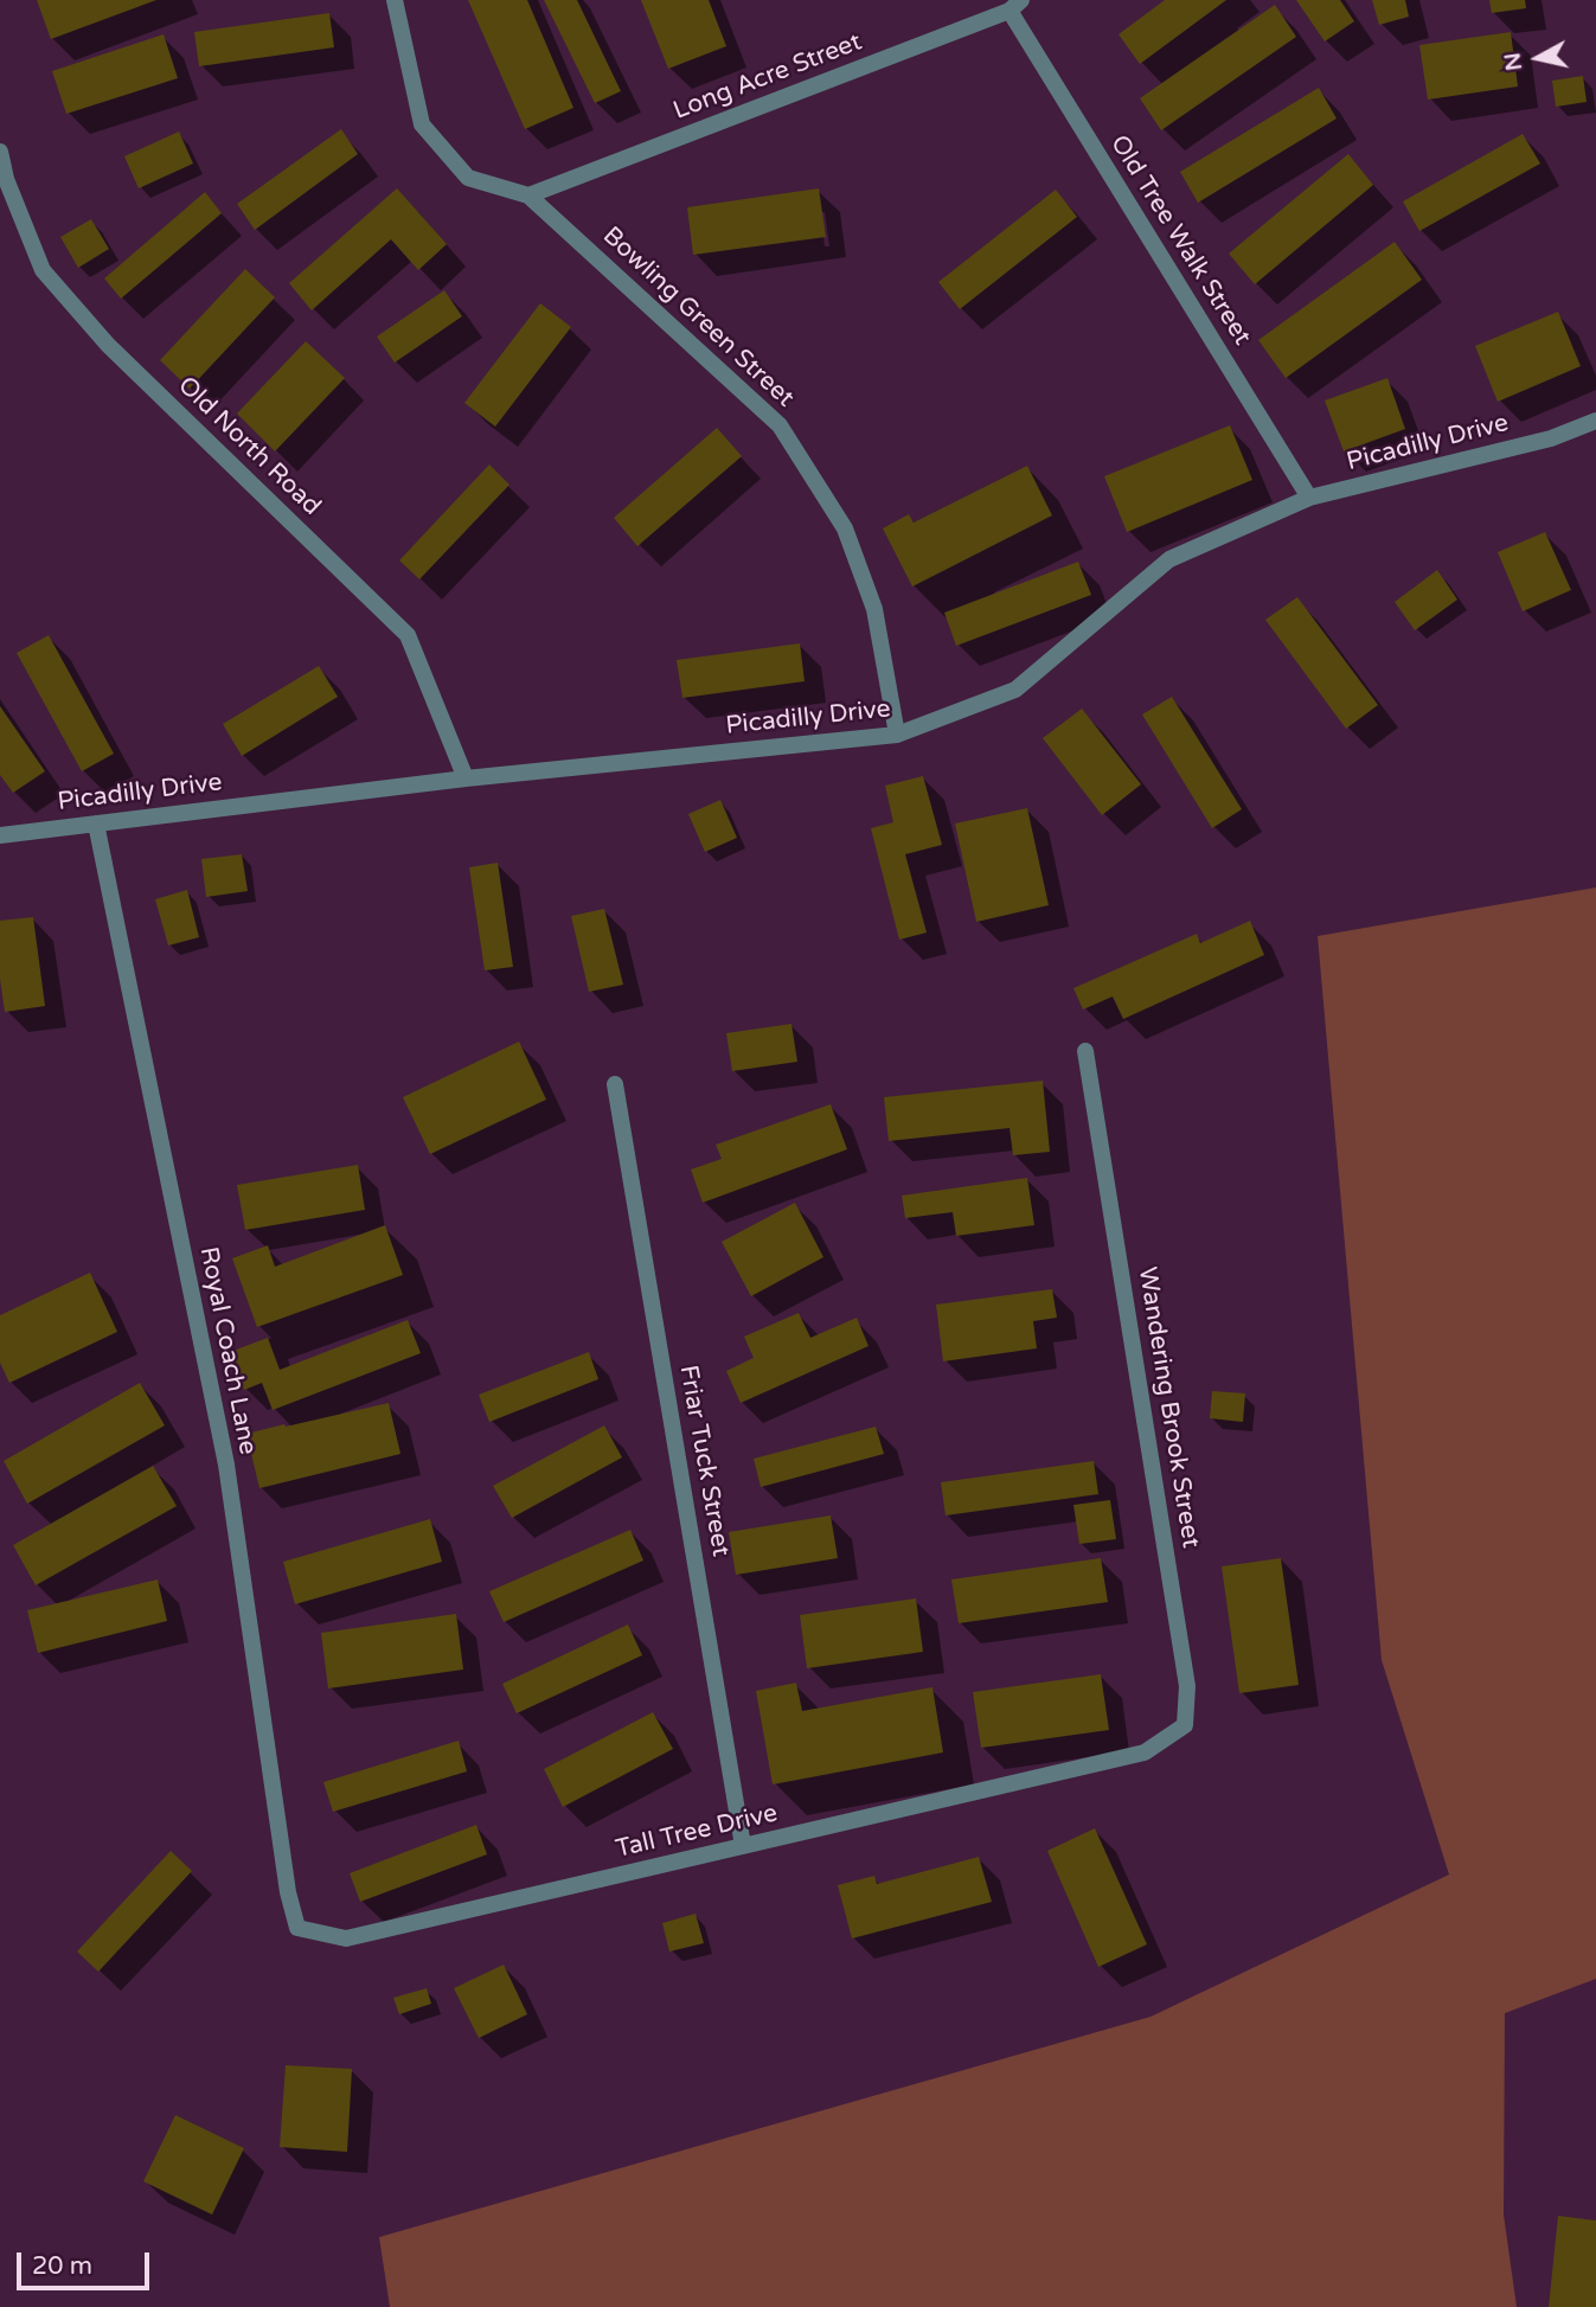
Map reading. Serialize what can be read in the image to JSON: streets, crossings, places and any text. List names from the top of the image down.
{
  "streets": {
    "street": [
      "Long Acre Street",
      "Old Tree Walk Street",
      "Bowling Green Street",
      "Picadilly Drive",
      "Old North Road",
      "Royal Coach Lane",
      "Wandering Brook Street",
      "Friar Tuck Street",
      "Tall Tree Drive"
    ]
  },
  "crossings": [
    ["Long Acre Street", "Old Tree Walk Street"],
    ["Long Acre Street", "Bowling Green Street"],
    ["Old Tree Walk Street", "Picadilly Drive"],
    ["Bowling Green Street", "Picadilly Drive"],
    ["Picadilly Drive", "Old North Road"],
    ["Picadilly Drive", "Royal Coach Lane"],
    ["Royal Coach Lane", "Tall Tree Drive"],
    ["Wandering Brook Street", "Tall Tree Drive"],
    ["Friar Tuck Street", "Tall Tree Drive"]
  ],
  "scale_bar": "20 m",
  "north": "left"
}
